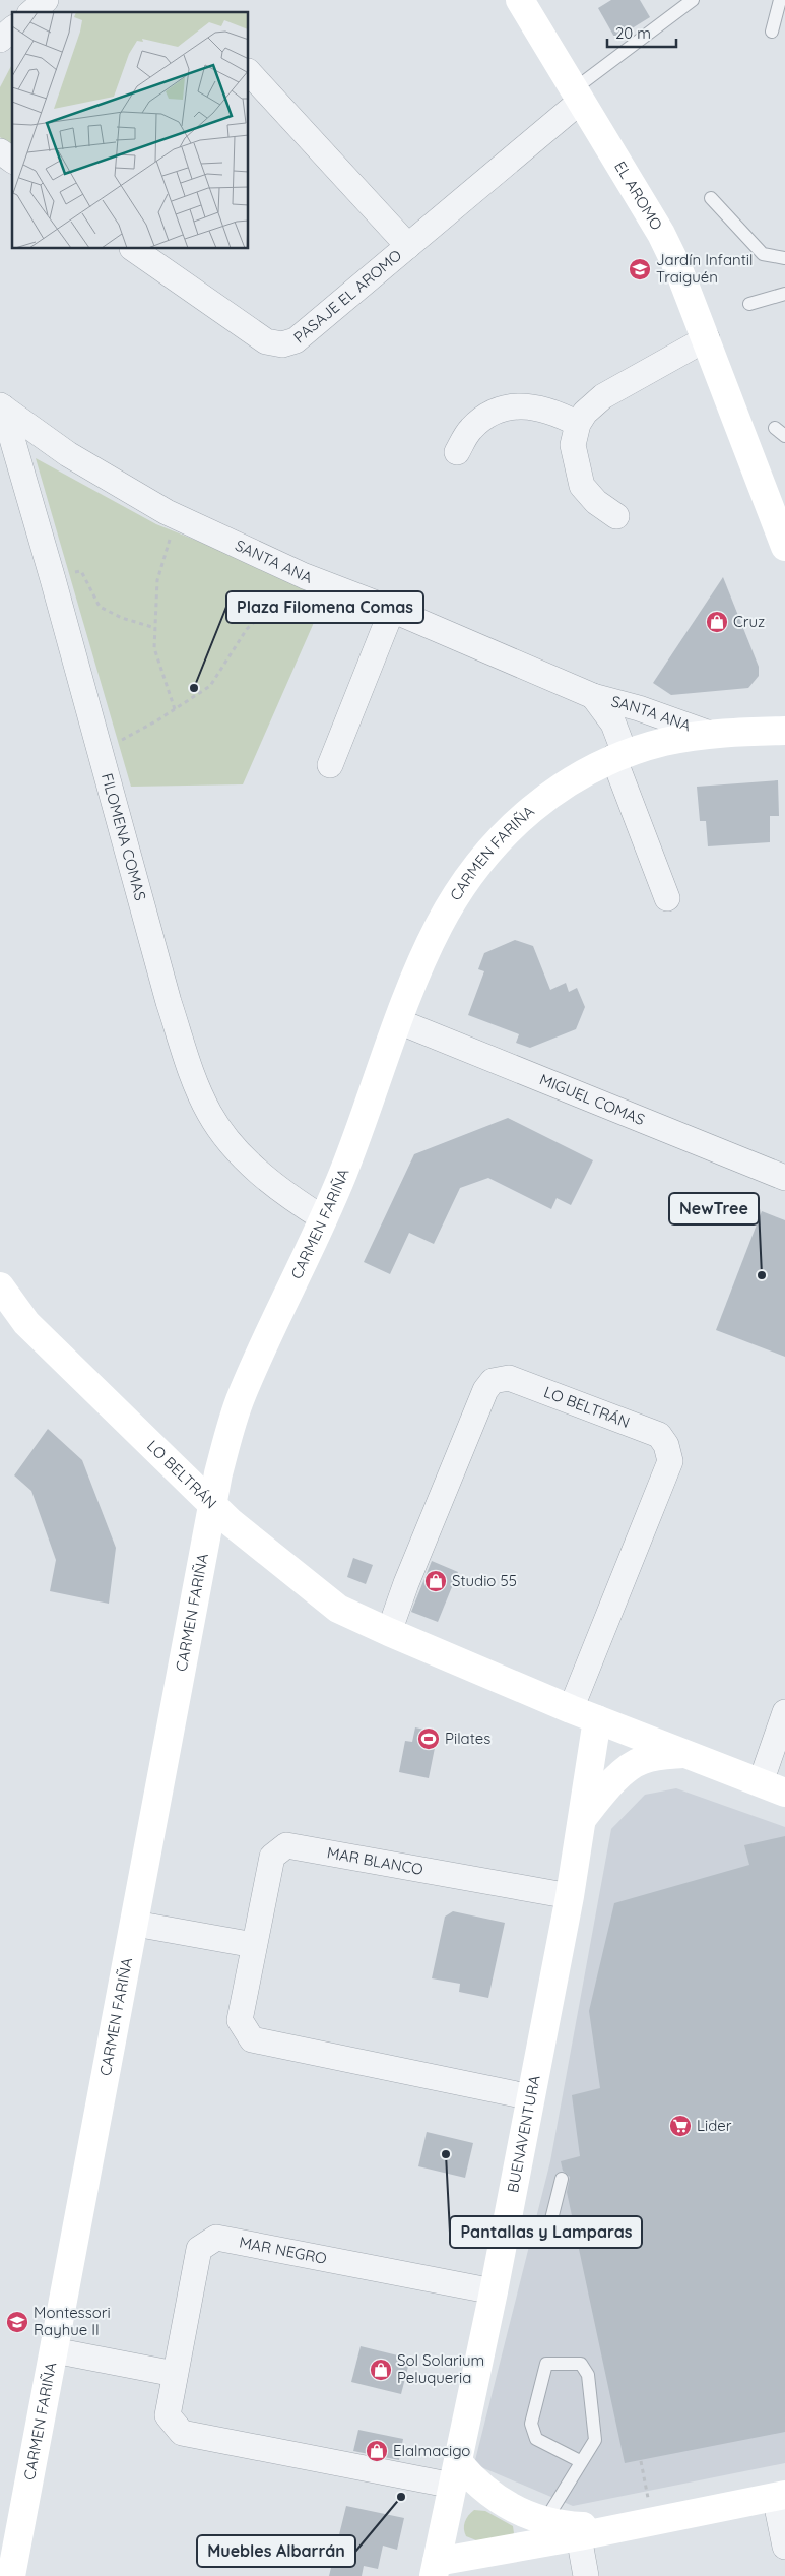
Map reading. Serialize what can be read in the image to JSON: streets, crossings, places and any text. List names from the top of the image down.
{
  "streets": {
    "street": [
      "EL AROMO",
      "PASAJE EL AROMO",
      "SANTA ANA",
      "FILOMENA COMAS",
      "CARMEN FARIÑA",
      "MIGUEL COMAS",
      "LO BELTRÁN",
      "MAR BLANCO",
      "BUENAVENTURA",
      "MAR NEGRO"
    ]
  },
  "crossings": [
    ["EL AROMO", "PASAJE EL AROMO"],
    ["SANTA ANA", "FILOMENA COMAS"],
    ["SANTA ANA", "CARMEN FARIÑA"],
    ["FILOMENA COMAS", "CARMEN FARIÑA"],
    ["CARMEN FARIÑA", "MIGUEL COMAS"],
    ["CARMEN FARIÑA", "LO BELTRÁN"],
    ["LO BELTRÁN", "BUENAVENTURA"],
    ["MAR BLANCO", "BUENAVENTURA"],
    ["BUENAVENTURA", "MAR NEGRO"]
  ],
  "places": {
    "school or university": ["Jardín Infantil Traiguén", "Montessori Rayhue II"],
    "shop": [
      "Cruz",
      "Studio 55",
      "Sol Solarium Peluqueria",
      "Elalmacigo"
    ],
    "other": [
      "Plaza Filomena Comas",
      "NewTree",
      "Pantallas y Lamparas",
      "Muebles Albarrán"
    ],
    "sports": ["Pilates"],
    "supermarket": ["Lider"]
  },
  "scale_bar": "20 m"
}
